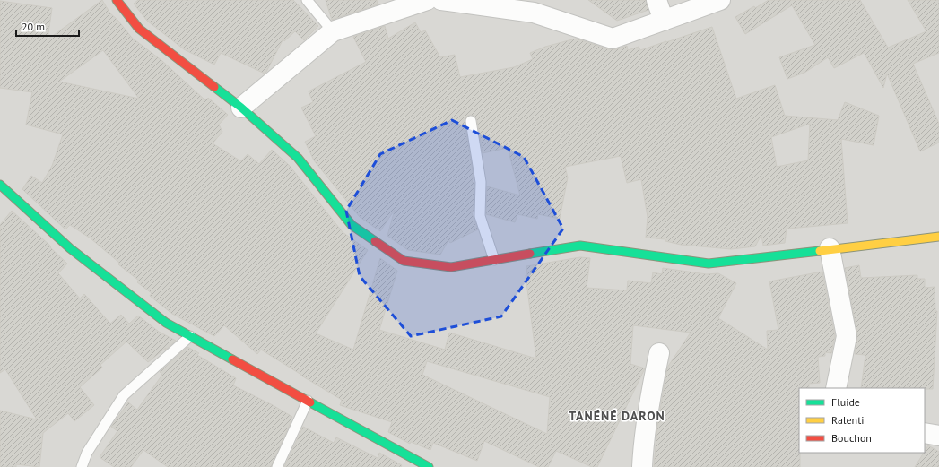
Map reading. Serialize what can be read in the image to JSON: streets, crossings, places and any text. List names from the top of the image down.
{
  "districts": ["TANÉNÉ DARON"],
  "legend": ["Fluide", "Ralenti", "Bouchon"],
  "scale_bar": "20 m"
}
